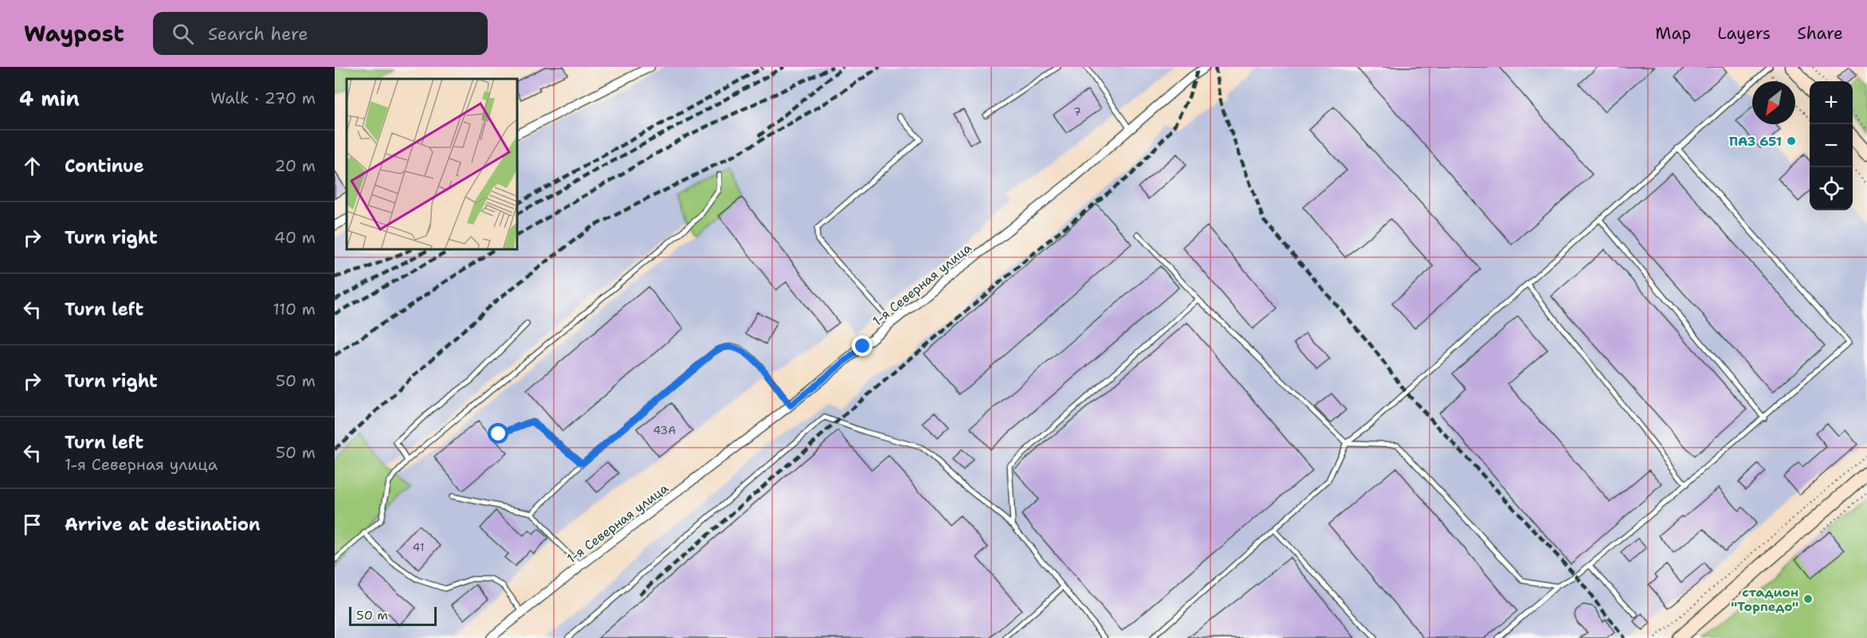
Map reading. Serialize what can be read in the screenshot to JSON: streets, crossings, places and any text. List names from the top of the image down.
{
  "streets": {
    "street": ["1-я Северная улица"]
  },
  "places": ["ПАЗ 651", "стадион \"Торпедо\""],
  "house_numbers": ["7", "43А", "41"],
  "scale_bar": "50 m",
  "north": "bottom left",
  "page": {
    "header": "Waypost",
    "search": "Search here",
    "nav": ["Map", "Layers", "Share"],
    "heading": ["4 min", "Walk · 270 m"],
    "map_buttons": ["+", "−"],
    "list": [
      ["Continue", "20 m"],
      ["Turn right", "40 m"],
      ["Turn left", "110 m"],
      ["Turn right", "50 m"],
      ["Turn left", "1-я Северная улица", "50 m"],
      "Arrive at destination"
    ],
    "scale": "50 m"
  }
}
